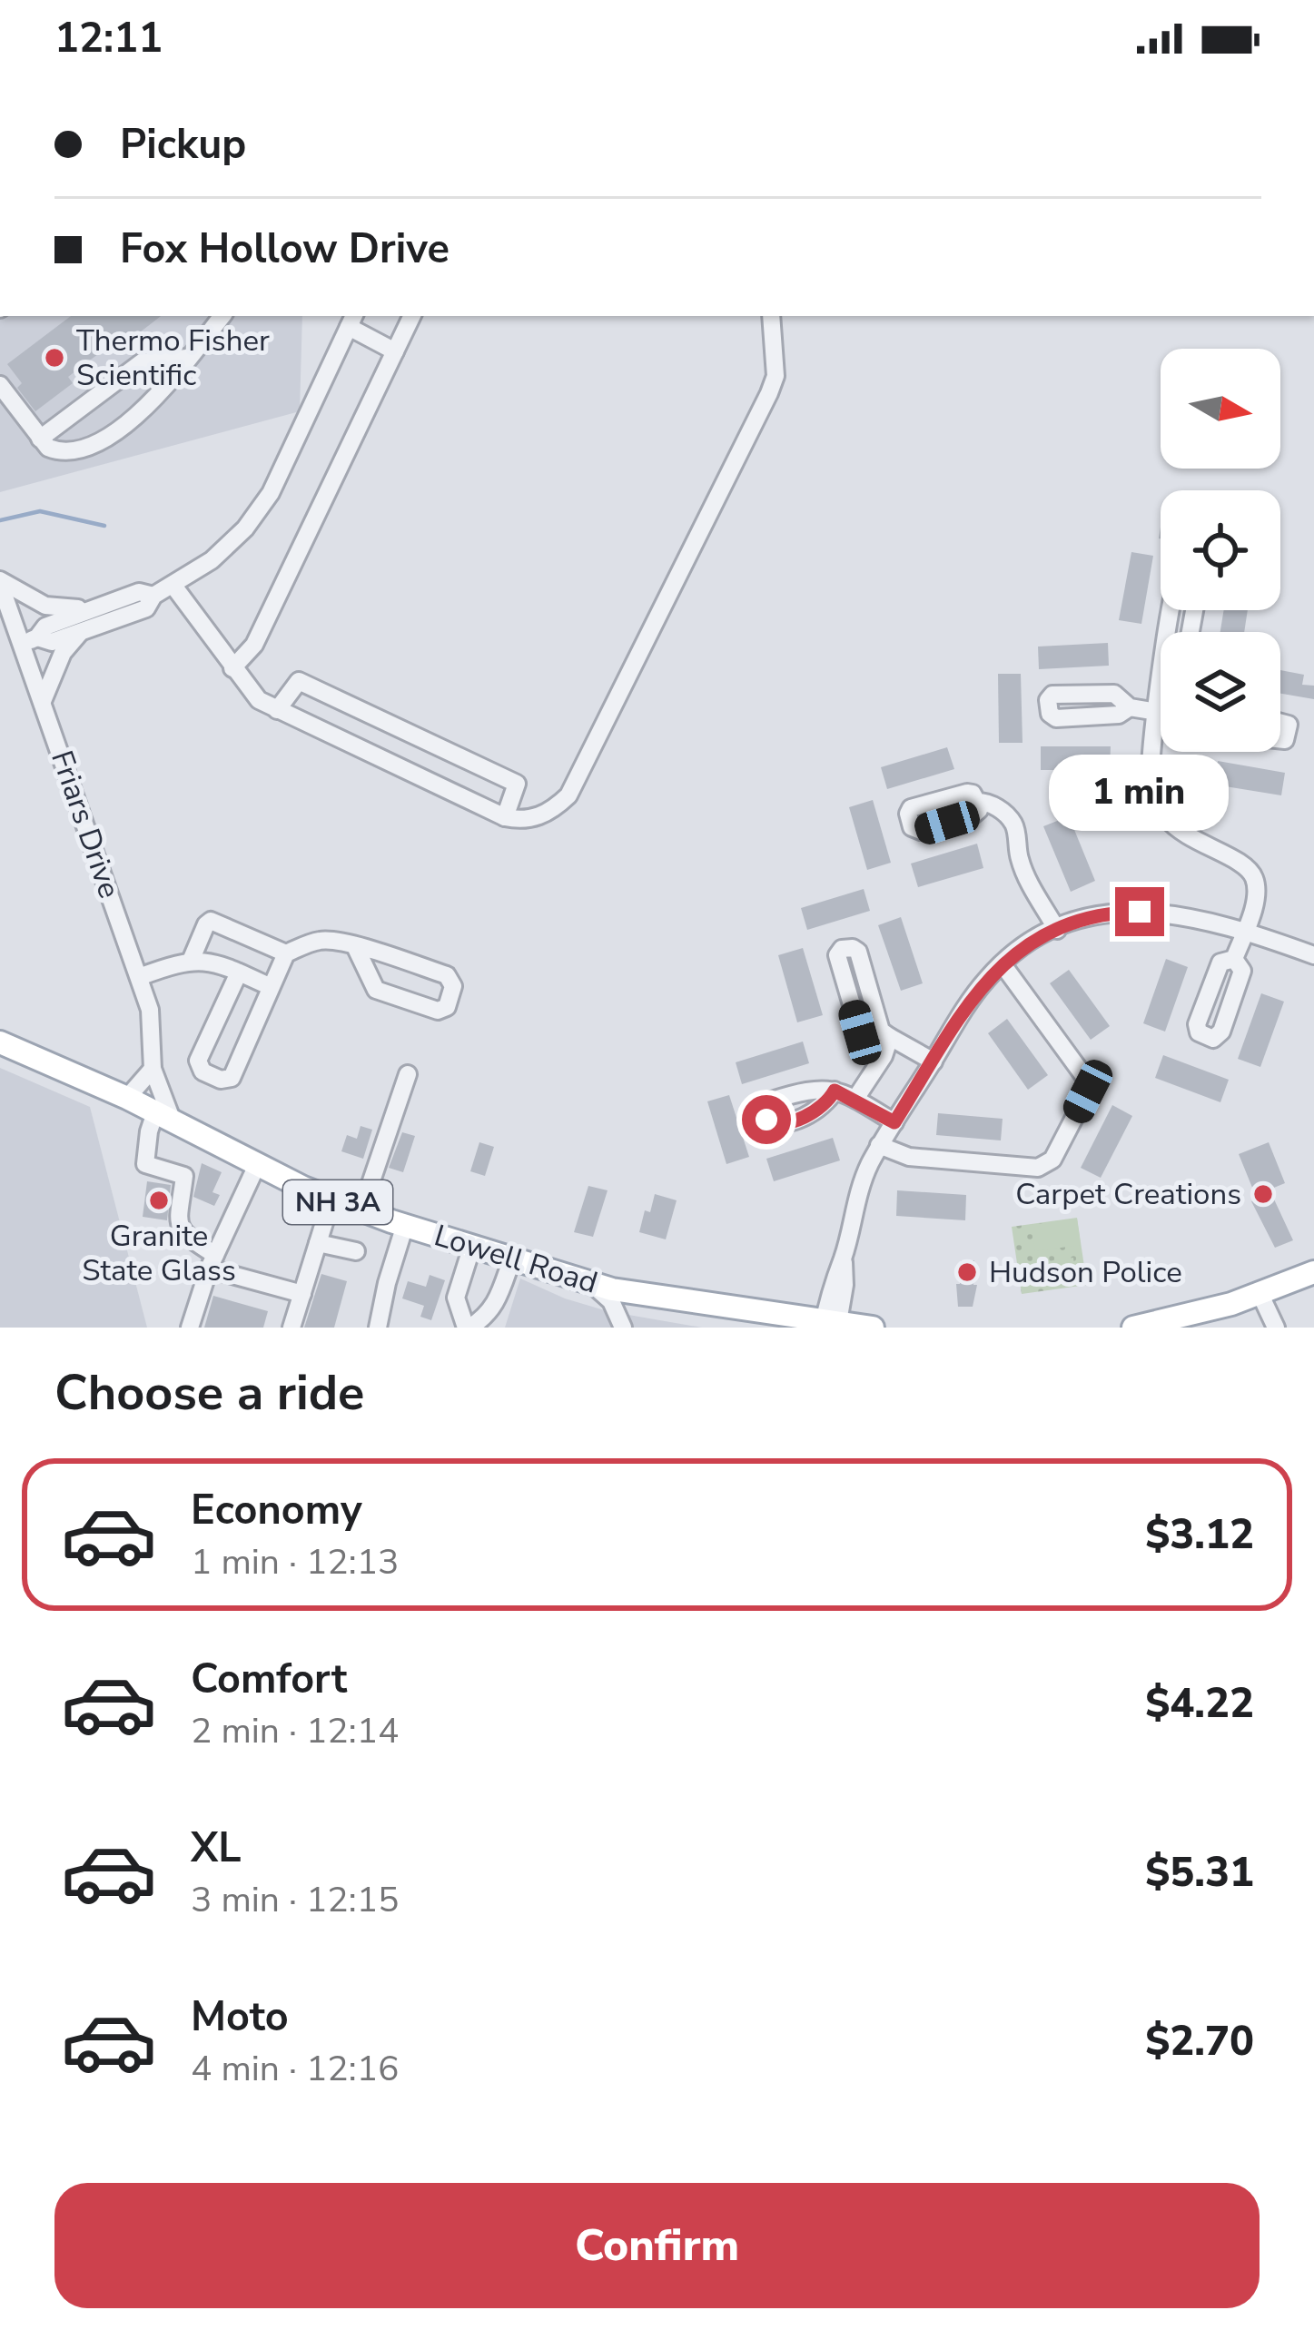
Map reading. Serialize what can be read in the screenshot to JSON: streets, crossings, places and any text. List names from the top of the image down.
{
  "streets": {
    "main road": ["NH 3A", "Lowell Road"],
    "street": ["Friars Drive"]
  },
  "crossings": [
    ["Friars Drive", "Lowell Road"]
  ],
  "places": [
    "Thermo Fisher Scientific",
    "Carpet Creations",
    "Granite State Glass",
    "Hudson Police"
  ],
  "north": "right",
  "page": {
    "status": "12:11",
    "banner": ["Pickup", "Fox Hollow Drive"],
    "bubble": "1 min",
    "heading": "Choose a ride",
    "list": [
      {
        "name": "Economy",
        "note": "1 min · 12:13",
        "value": "$3.12"
      },
      {
        "name": "Comfort",
        "note": "2 min · 12:14",
        "value": "$4.22"
      },
      {
        "name": "XL",
        "note": "3 min · 12:15",
        "value": "$5.31"
      },
      {
        "name": "Moto",
        "note": "4 min · 12:16",
        "value": "$2.70"
      }
    ],
    "buttons": "Confirm"
  }
}
